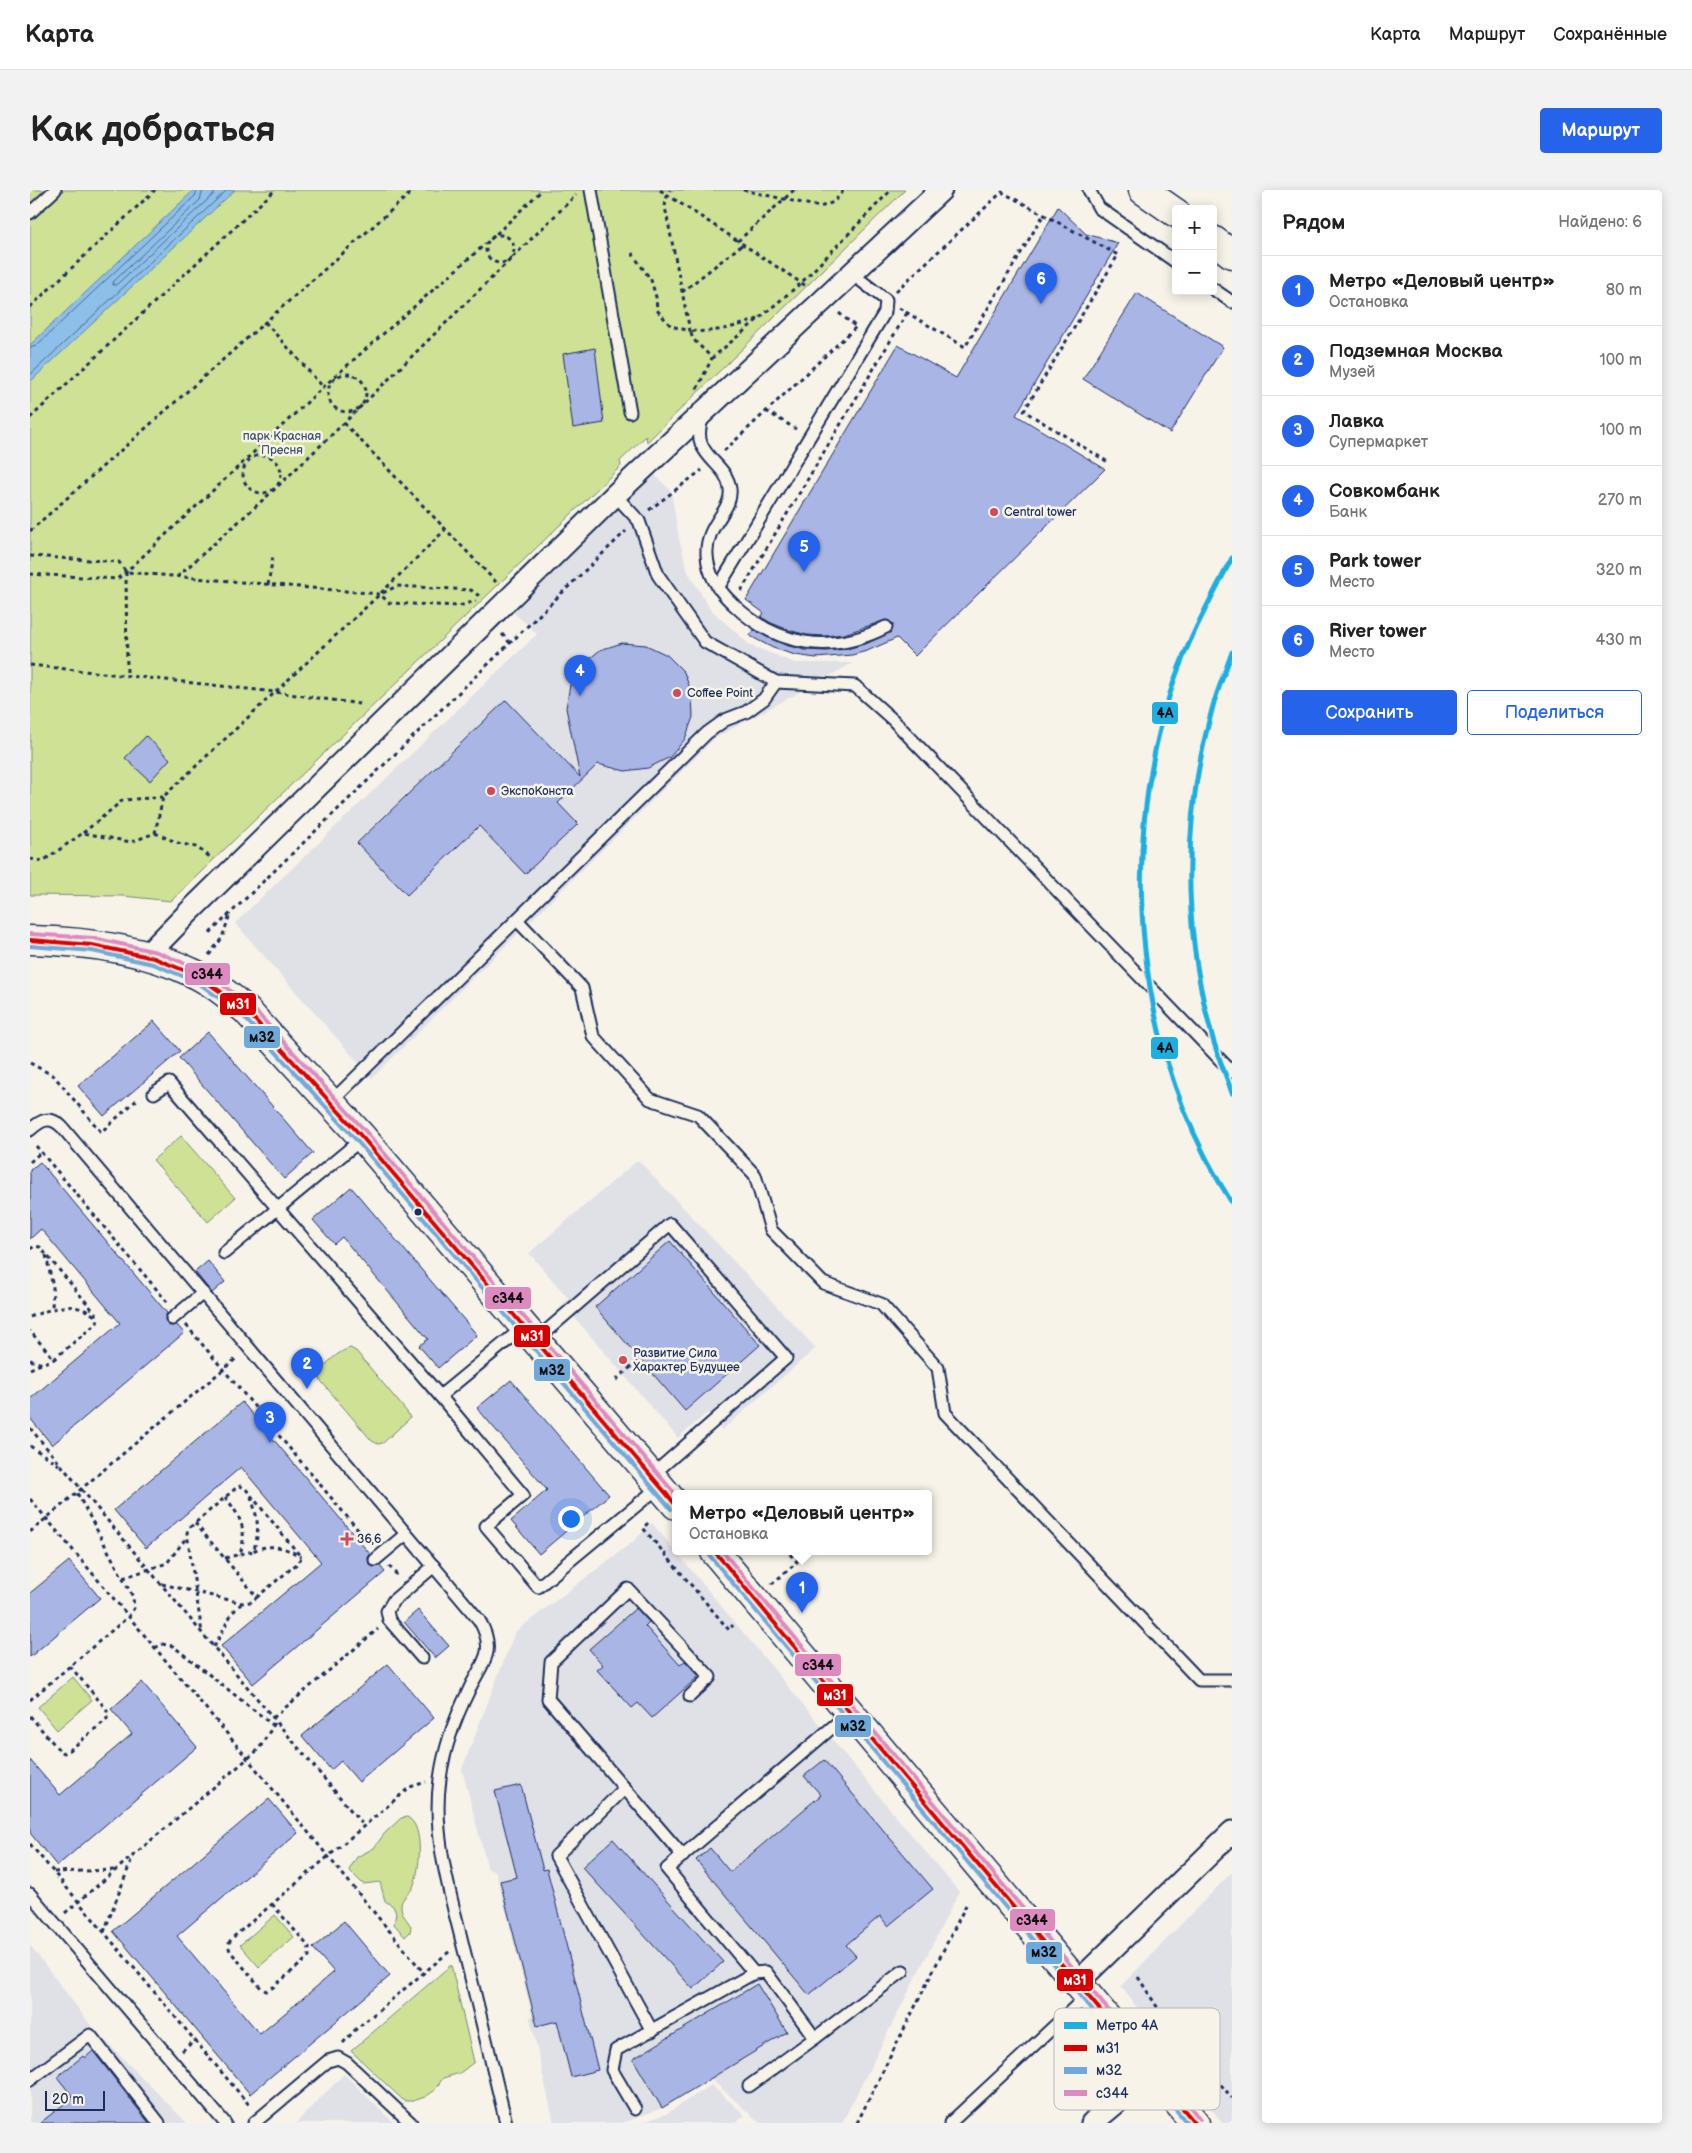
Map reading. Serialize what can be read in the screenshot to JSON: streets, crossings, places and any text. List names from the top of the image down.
{
  "parks": ["парк Красная Пресня"],
  "places": {
    "other": [
      "Central tower",
      "Coffee Point",
      "ЭкспоКонста",
      "Развитие Сила Характер Будущее"
    ],
    "health": ["36,6"]
  },
  "lines": [
    "metro line 4А",
    "transit line с344",
    "transit line м31",
    "transit line м32"
  ],
  "legend": [
    "Метро 4А",
    "м31",
    "м32",
    "с344"
  ],
  "scale_bar": "20 m",
  "page": {
    "header": "Карта",
    "nav": ["Карта", "Маршрут", "Сохранённые"],
    "buttons": [
      "Маршрут",
      ["Сохранить", "Поделиться"]
    ],
    "title": "Как добраться",
    "heading": ["Рядом", "Найдено: 6"],
    "map_buttons": ["+", "−"],
    "list": [
      {
        "mark": "1",
        "name": "Метро «Деловый центр»",
        "note": "Остановка",
        "value": "80 m"
      },
      {
        "mark": "2",
        "name": "Подземная Москва",
        "note": "Музей",
        "value": "100 m"
      },
      {
        "mark": "3",
        "name": "Лавка",
        "note": "Супермаркет",
        "value": "100 m"
      },
      {
        "mark": "4",
        "name": "Совкомбанк",
        "note": "Банк",
        "value": "270 m"
      },
      {
        "mark": "5",
        "name": "Park tower",
        "note": "Место",
        "value": "320 m"
      },
      {
        "mark": "6",
        "name": "River tower",
        "note": "Место",
        "value": "430 m"
      }
    ],
    "pins": [
      "6",
      "5",
      "4",
      "2",
      "3",
      "1"
    ],
    "popup": ["Метро «Деловый центр»", "Остановка"],
    "scale": "20 m"
  }
}
